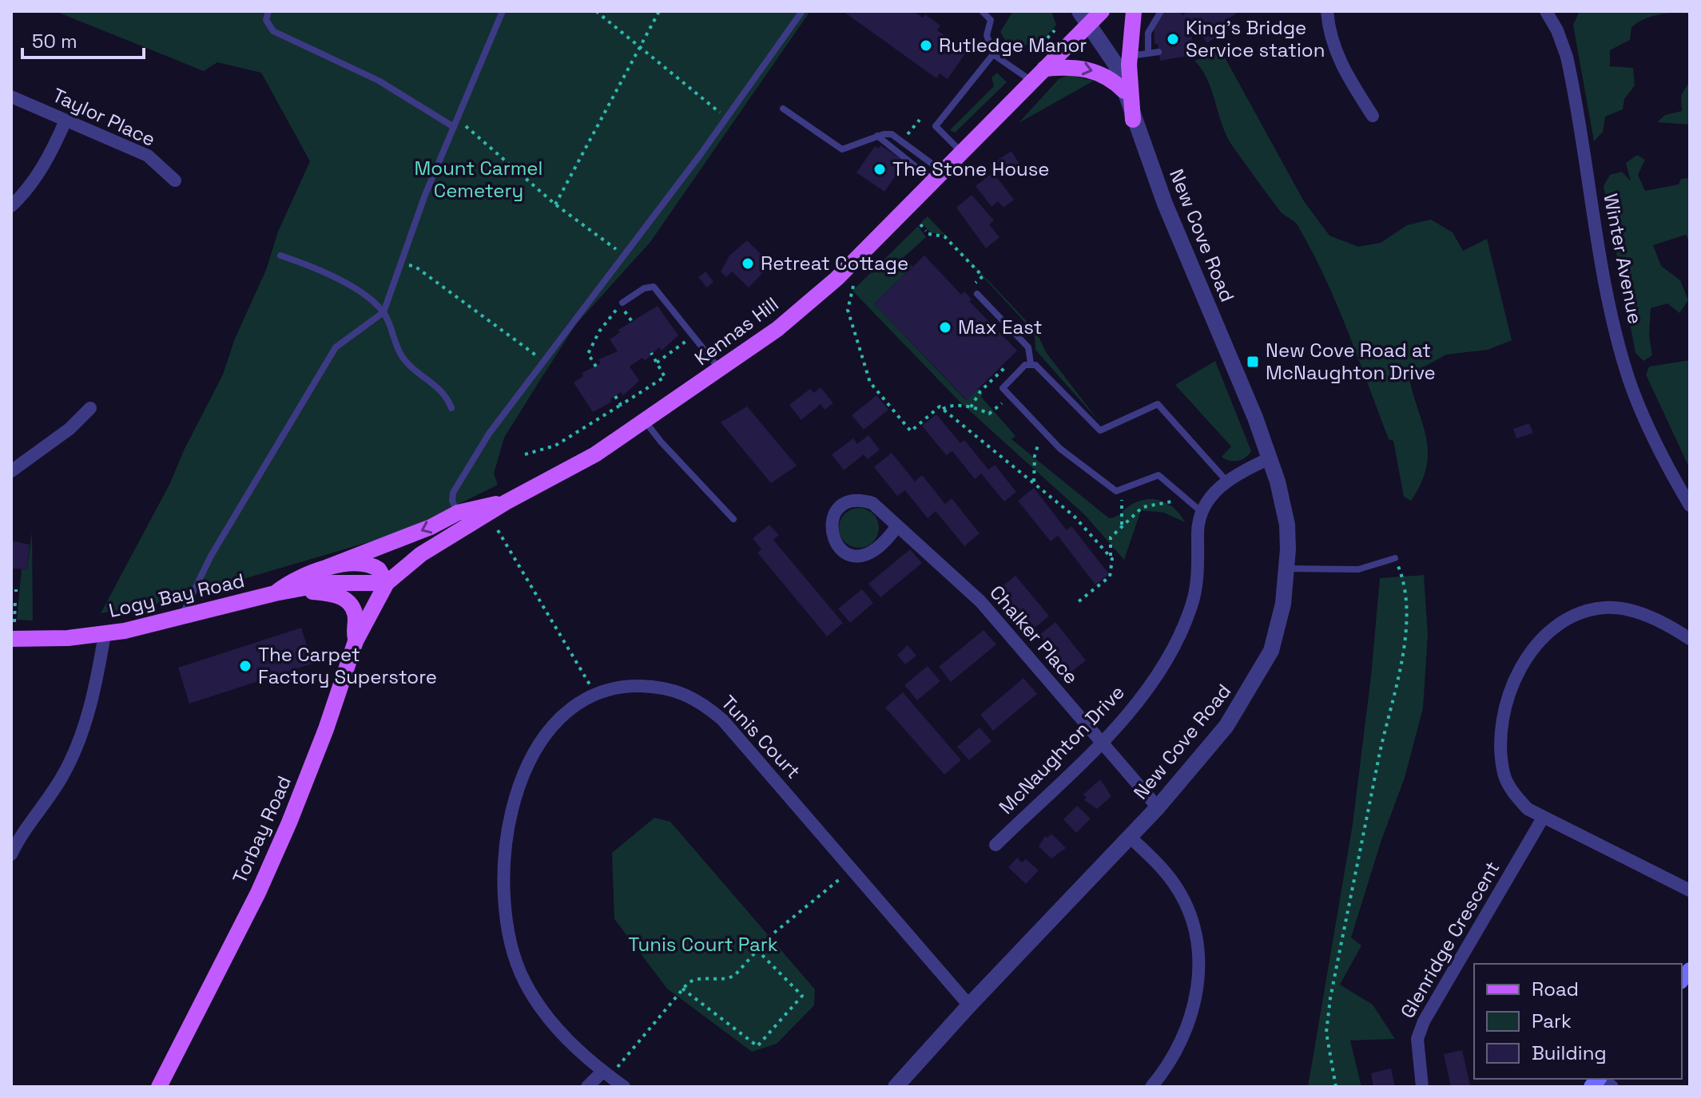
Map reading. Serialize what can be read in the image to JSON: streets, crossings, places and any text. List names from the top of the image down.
{
  "streets": {
    "main road": ["Kennas Hill", "Logy Bay Road", "Torbay Road"],
    "street": [
      "Taylor Place",
      "New Cove Road",
      "Winter Avenue",
      "Chalker Place",
      "Tunis Court",
      "McNaughton Drive",
      "Glenridge Crescent"
    ]
  },
  "crossings": [
    ["New Cove Road", "Kennas Hill"],
    ["New Cove Road", "Chalker Place"],
    ["New Cove Road", "Tunis Court"],
    ["New Cove Road", "McNaughton Drive"],
    ["Kennas Hill", "Logy Bay Road"],
    ["Kennas Hill", "Torbay Road"],
    ["Logy Bay Road", "Torbay Road"],
    ["Chalker Place", "McNaughton Drive"]
  ],
  "parks": ["Mount Carmel Cemetery", "Tunis Court Park"],
  "places": {
    "other": [
      "King's Bridge Service station",
      "Rutledge Manor",
      "The Stone House",
      "Retreat Cottage",
      "Max East",
      "The Carpet Factory Superstore"
    ],
    "transit": ["New Cove Road at McNaughton Drive"]
  },
  "legend": ["Road", "Park", "Building"],
  "scale_bar": "50 m"
}
